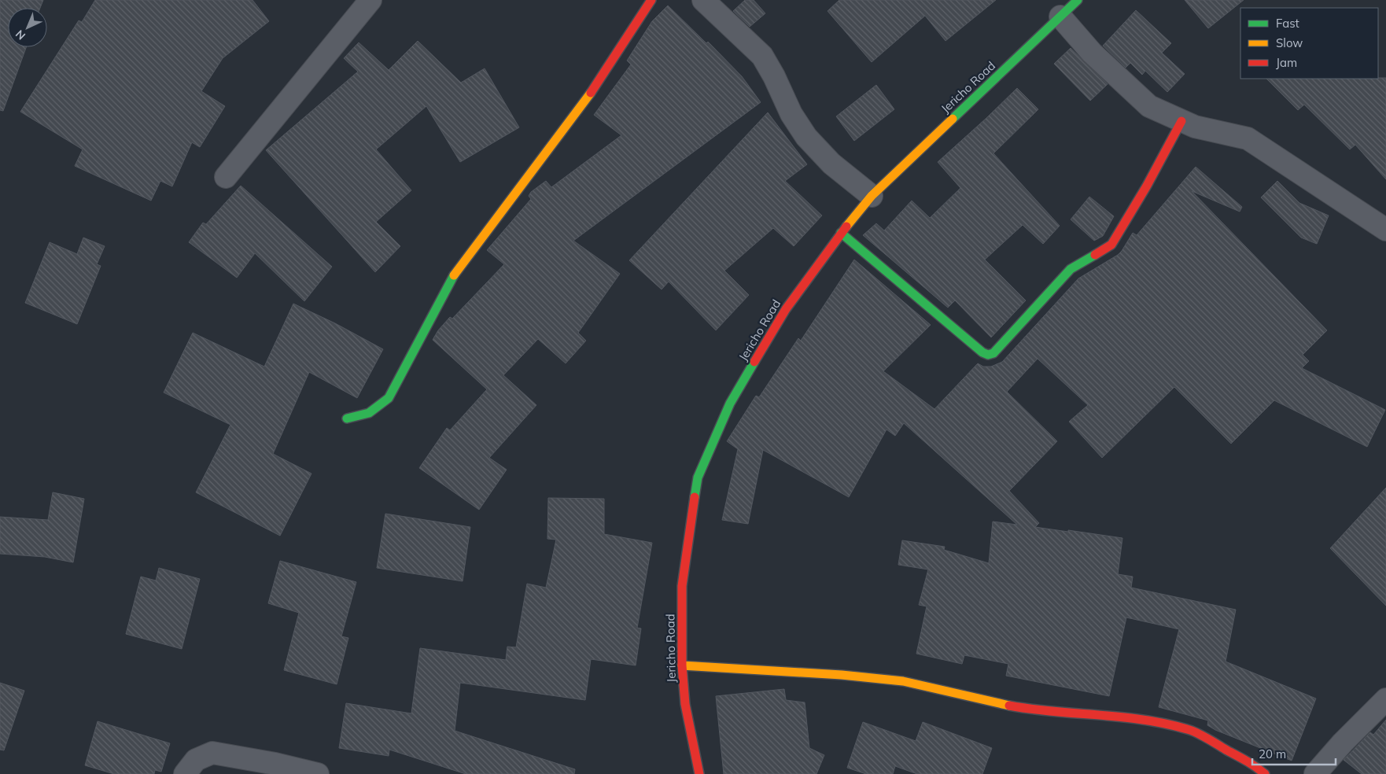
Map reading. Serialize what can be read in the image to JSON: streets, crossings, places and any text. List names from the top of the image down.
{
  "streets": {
    "street": ["Jericho Road"]
  },
  "legend": ["Fast", "Slow", "Jam"],
  "scale_bar": "20 m",
  "north": "bottom left"
}
